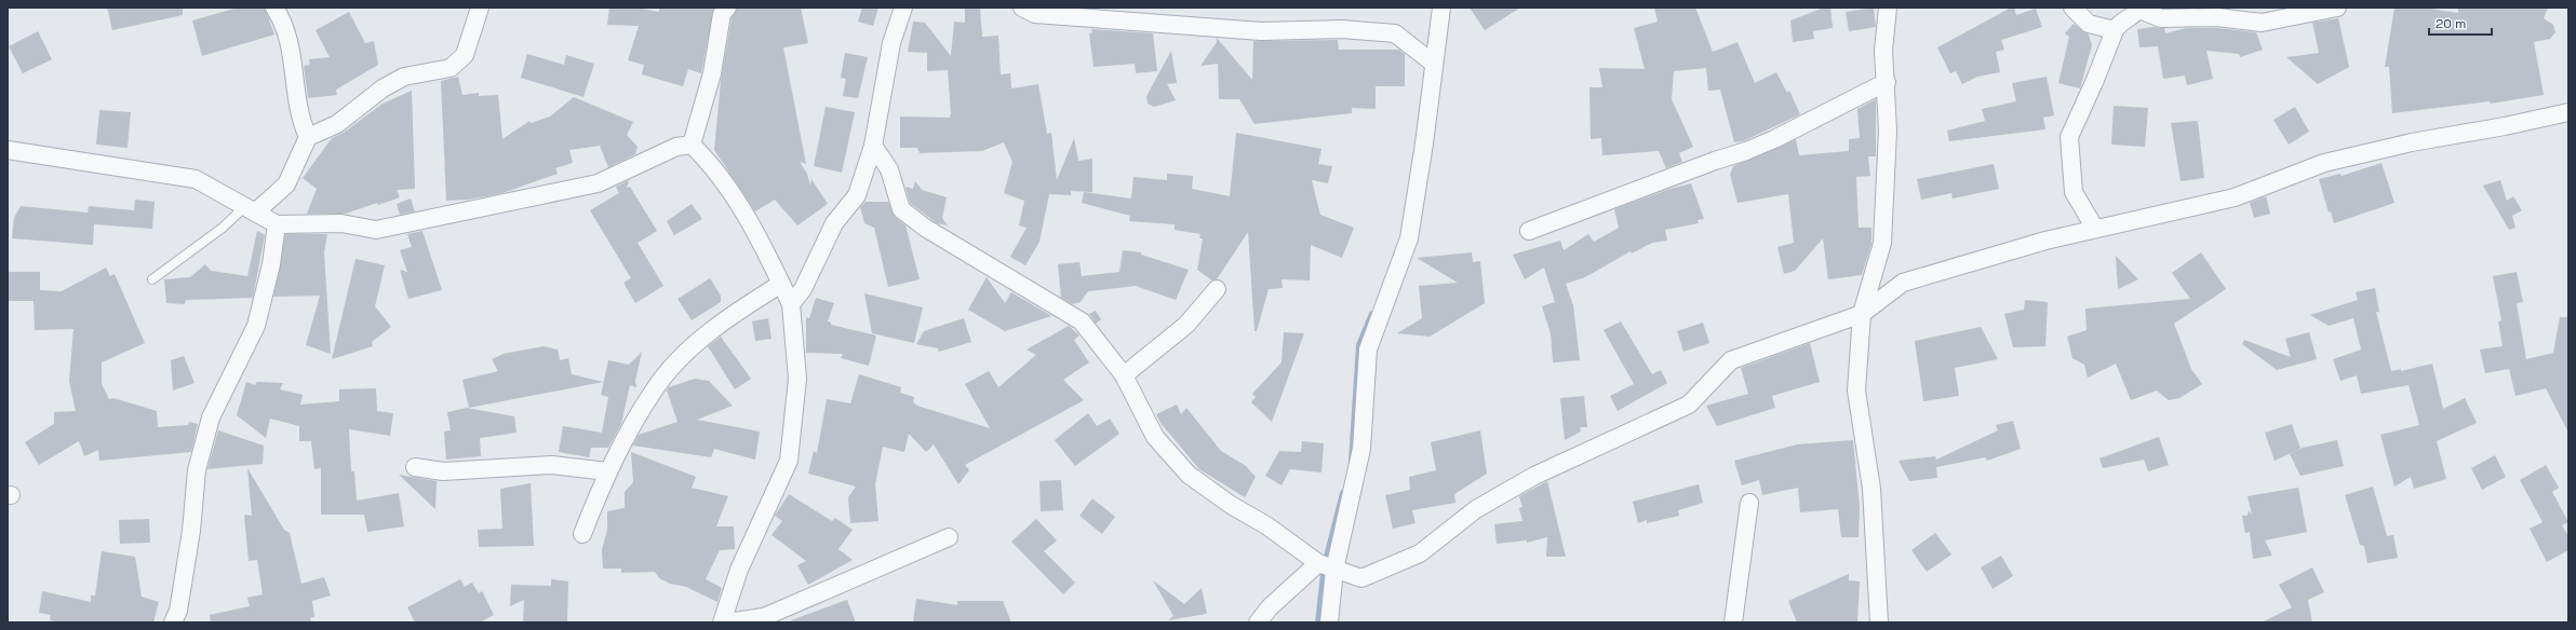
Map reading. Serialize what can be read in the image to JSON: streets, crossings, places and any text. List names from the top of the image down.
{
  "scale_bar": "20 m"
}
